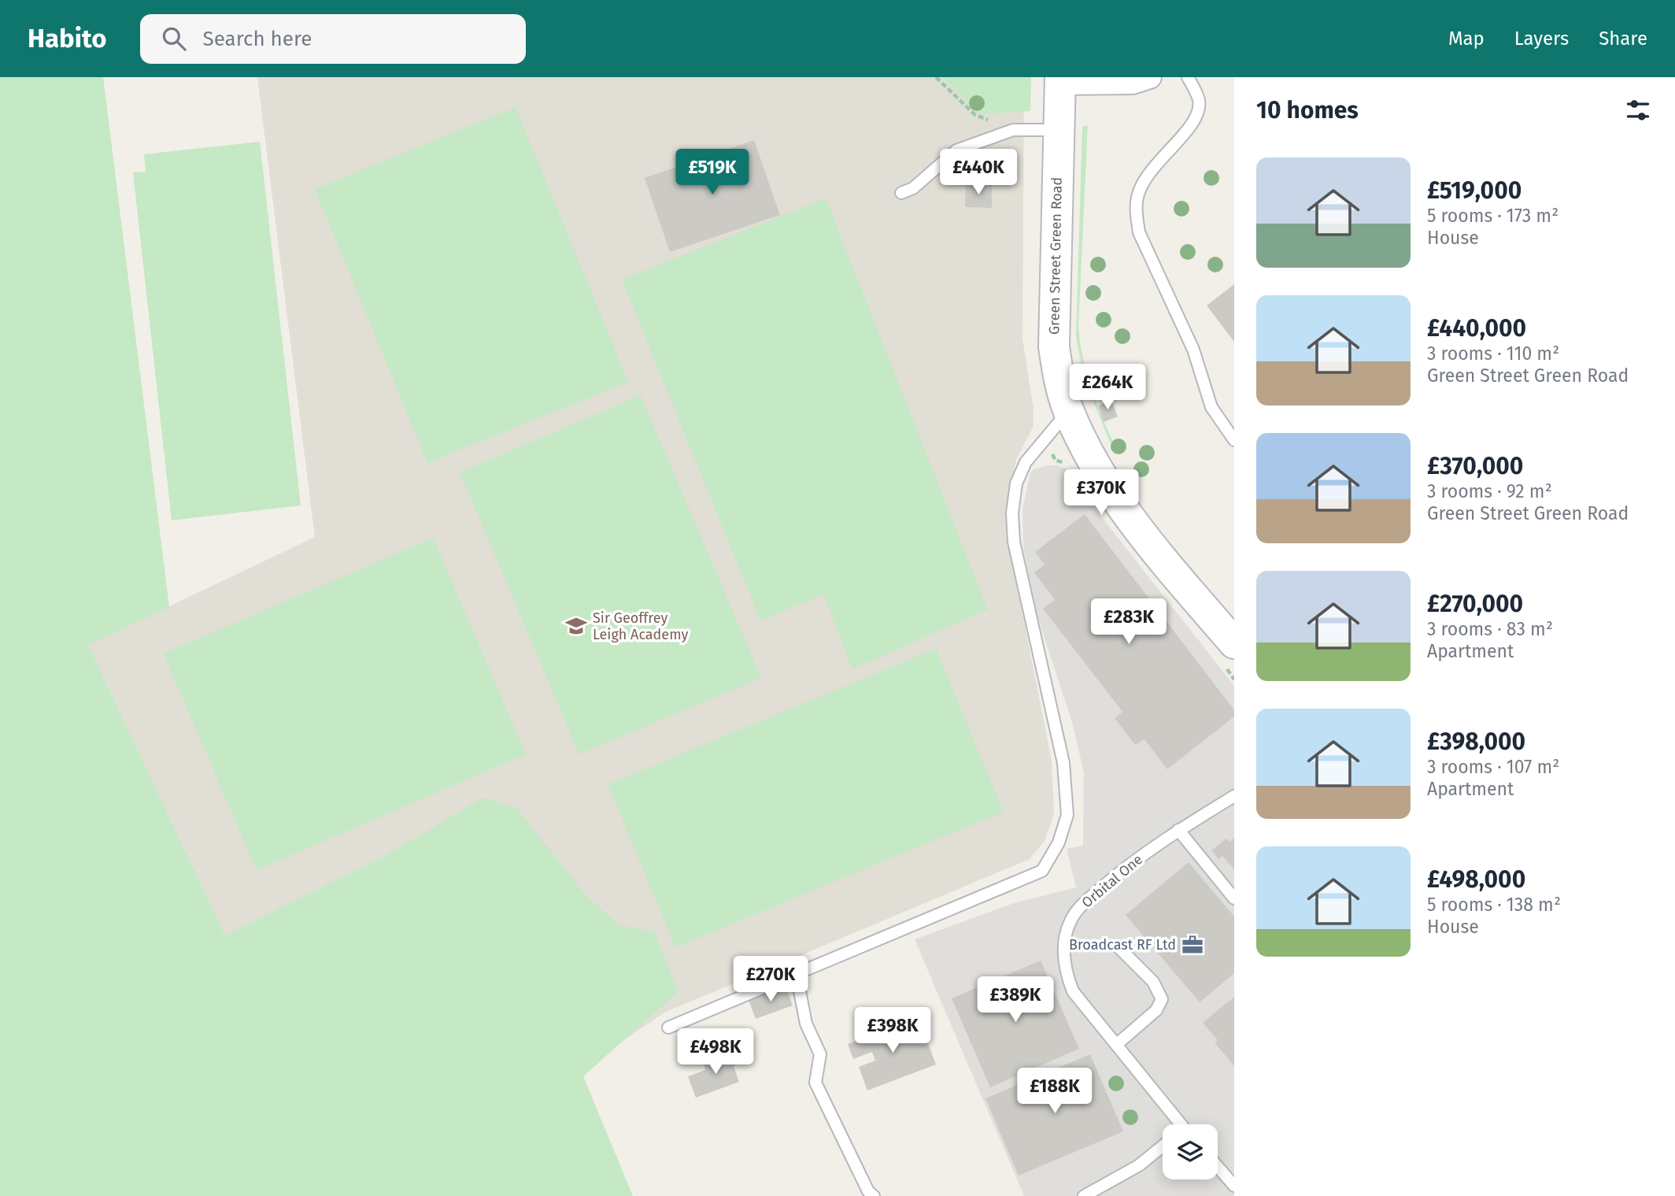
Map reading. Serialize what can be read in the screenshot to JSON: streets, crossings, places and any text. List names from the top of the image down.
{
  "streets": {
    "main road": ["Green Street Green Road"],
    "lane": ["Orbital One"]
  },
  "places": {
    "school or university": ["Sir Geoffrey Leigh Academy"],
    "office": ["Broadcast RF Ltd"]
  },
  "page": {
    "header": "Habito",
    "search": "Search here",
    "nav": ["Map", "Layers", "Share"],
    "heading": "10 homes",
    "list": [
      {
        "name": "£519,000",
        "note": "5 rooms · 173 m² · House"
      },
      {
        "name": "£440,000",
        "note": "3 rooms · 110 m² · Green Street Green Road"
      },
      {
        "name": "£370,000",
        "note": "3 rooms · 92 m² · Green Street Green Road"
      },
      {
        "name": "£270,000",
        "note": "3 rooms · 83 m² · Apartment"
      },
      {
        "name": "£398,000",
        "note": "3 rooms · 107 m² · Apartment"
      },
      {
        "name": "£498,000",
        "note": "5 rooms · 138 m² · House"
      }
    ],
    "price": [
      "£519K",
      "£440K",
      "£264K",
      "£370K",
      "£283K",
      "£270K",
      "£389K",
      "£398K",
      "£498K",
      "£188K"
    ]
  }
}
